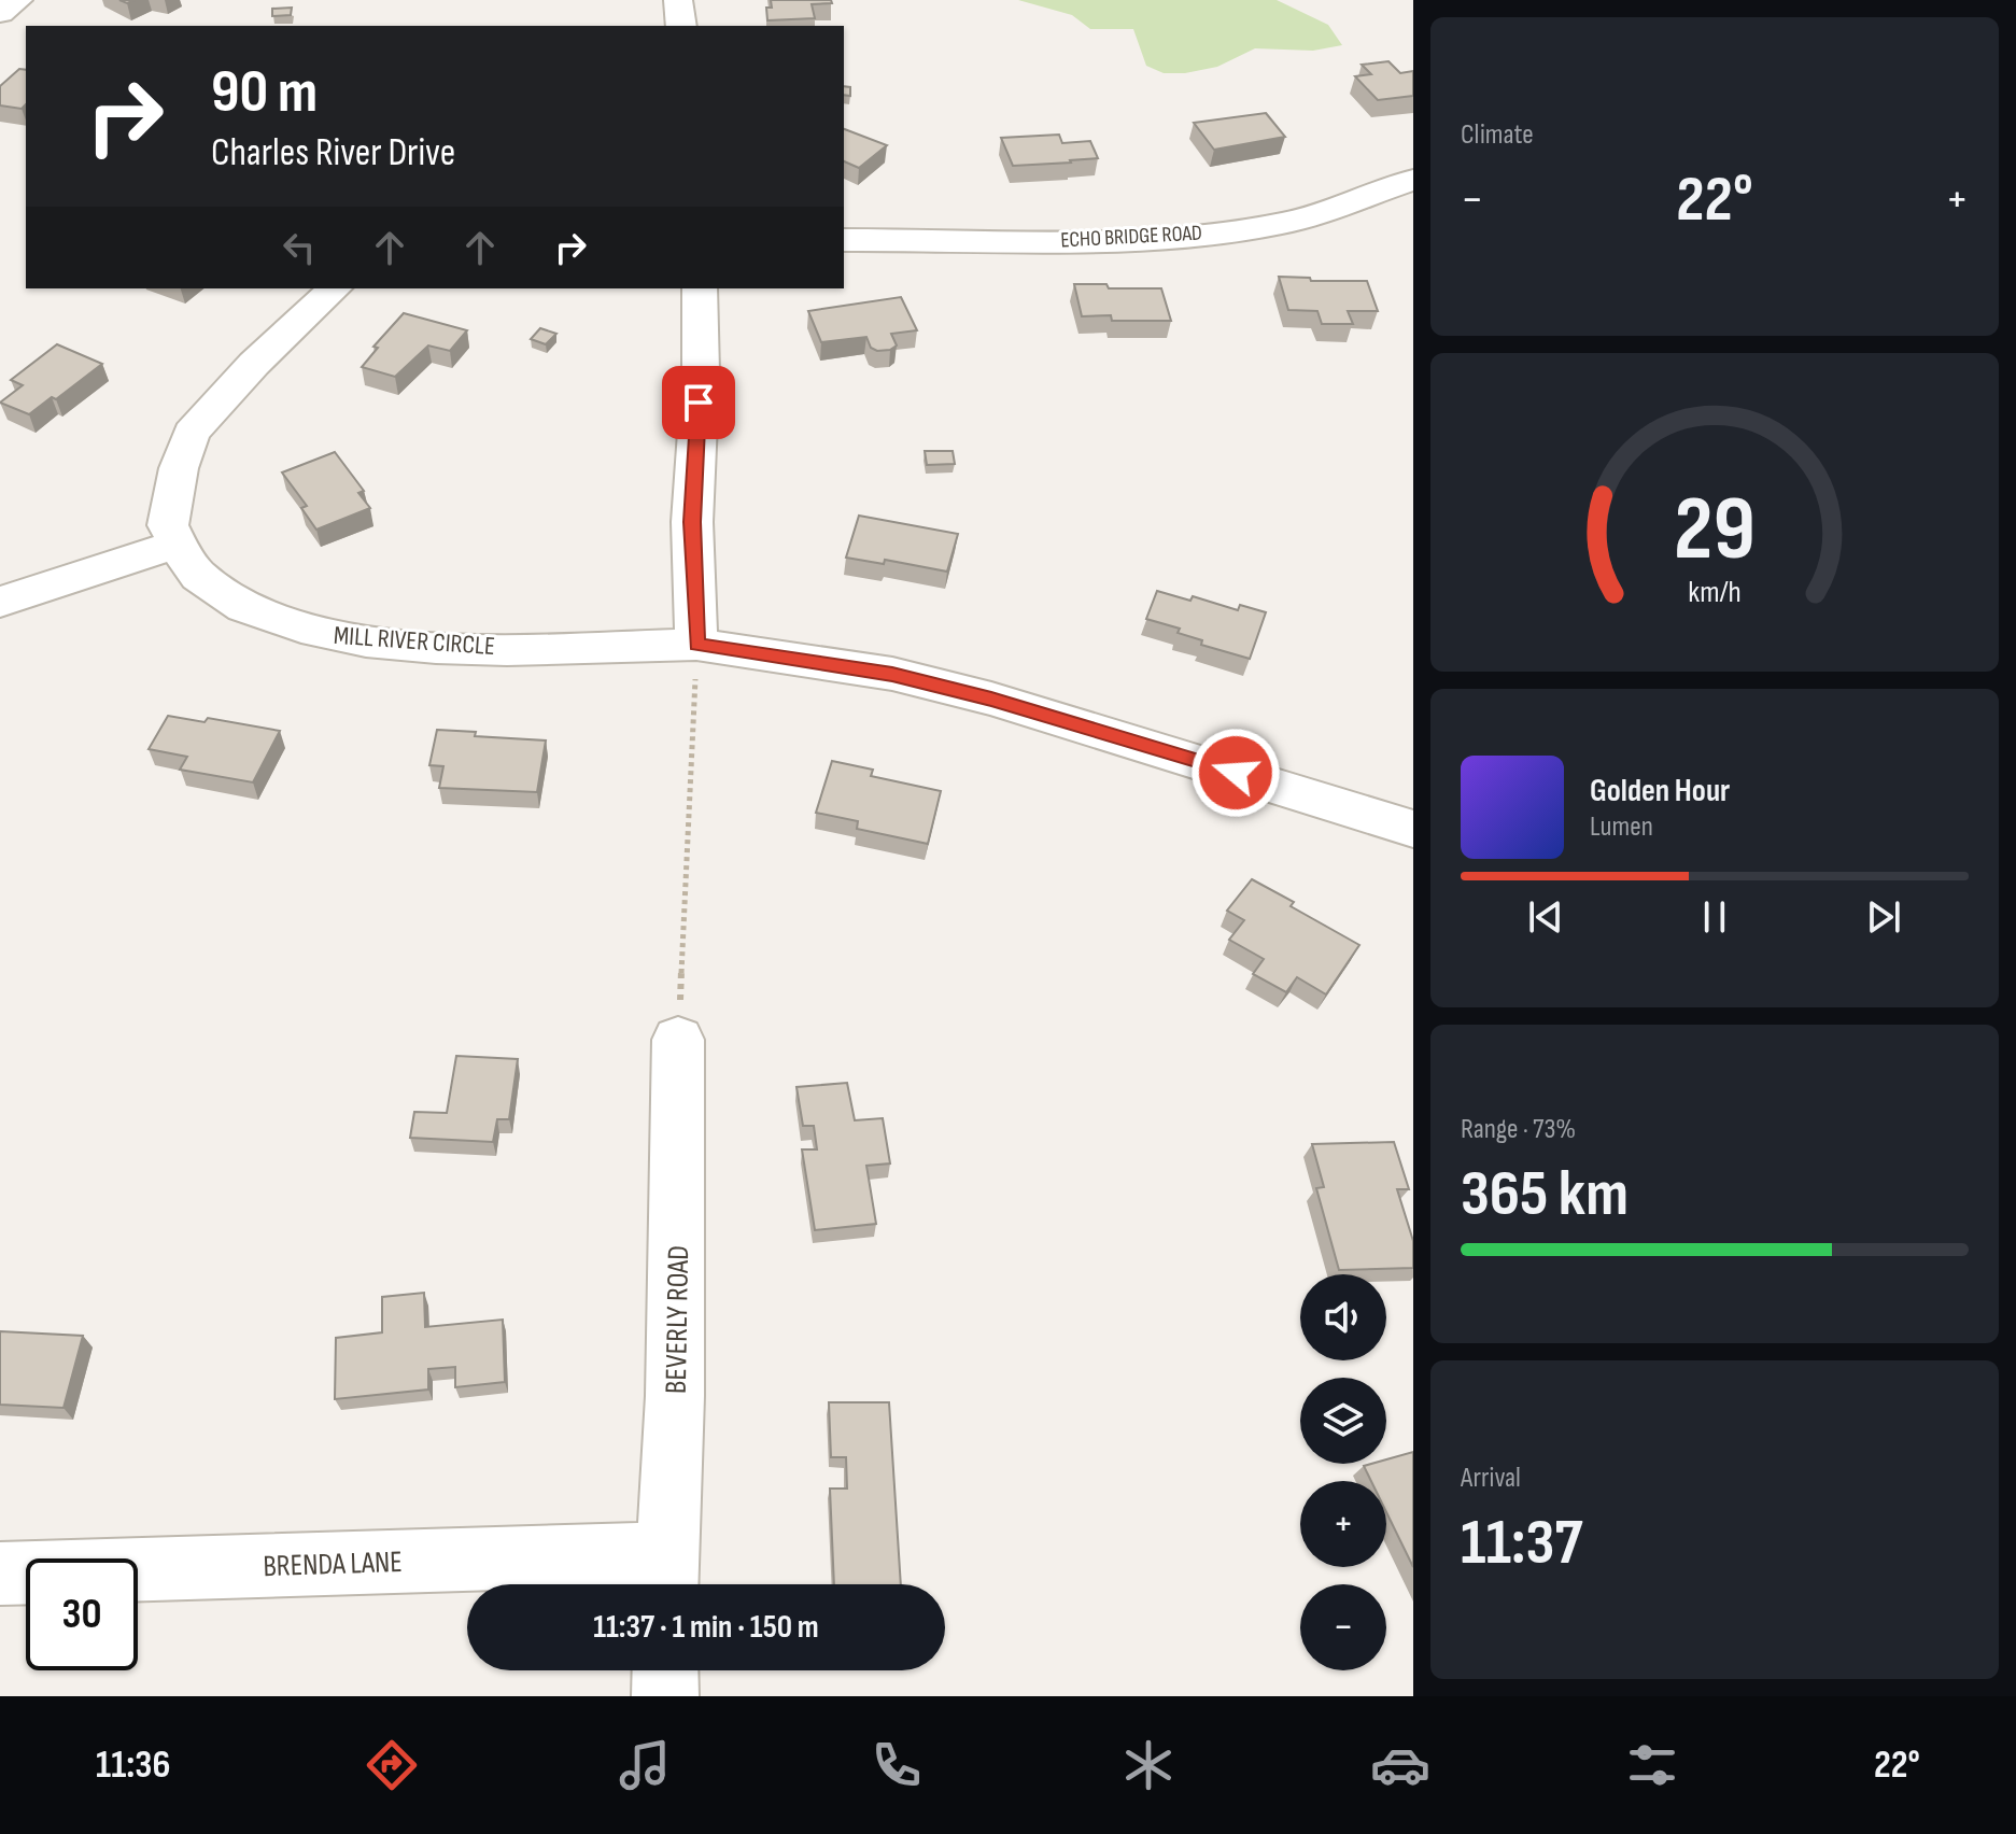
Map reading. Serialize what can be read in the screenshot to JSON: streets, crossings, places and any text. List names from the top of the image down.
{
  "streets": {
    "street": [
      "ECHO BRIDGE ROAD",
      "MILL RIVER CIRCLE",
      "BEVERLY ROAD",
      "BRENDA LANE"
    ]
  },
  "crossings": [
    ["BEVERLY ROAD", "BRENDA LANE"]
  ],
  "page": {
    "tile": [
      "Climate",
      ["Range · 73%", "365 km"],
      ["Arrival", "11:37"]
    ],
    "turn": ["90 m", "Charles River Drive"],
    "heat": ["−", "22°", "+"],
    "song": ["Golden Hour", "Lumen"],
    "map_buttons": ["+", "−"],
    "limit": "30",
    "trip": "11:37 · 1 min · 150 m",
    "tabs": ["11:36", "22°"],
    "gauge": ["29", "km/h"]
  }
}
